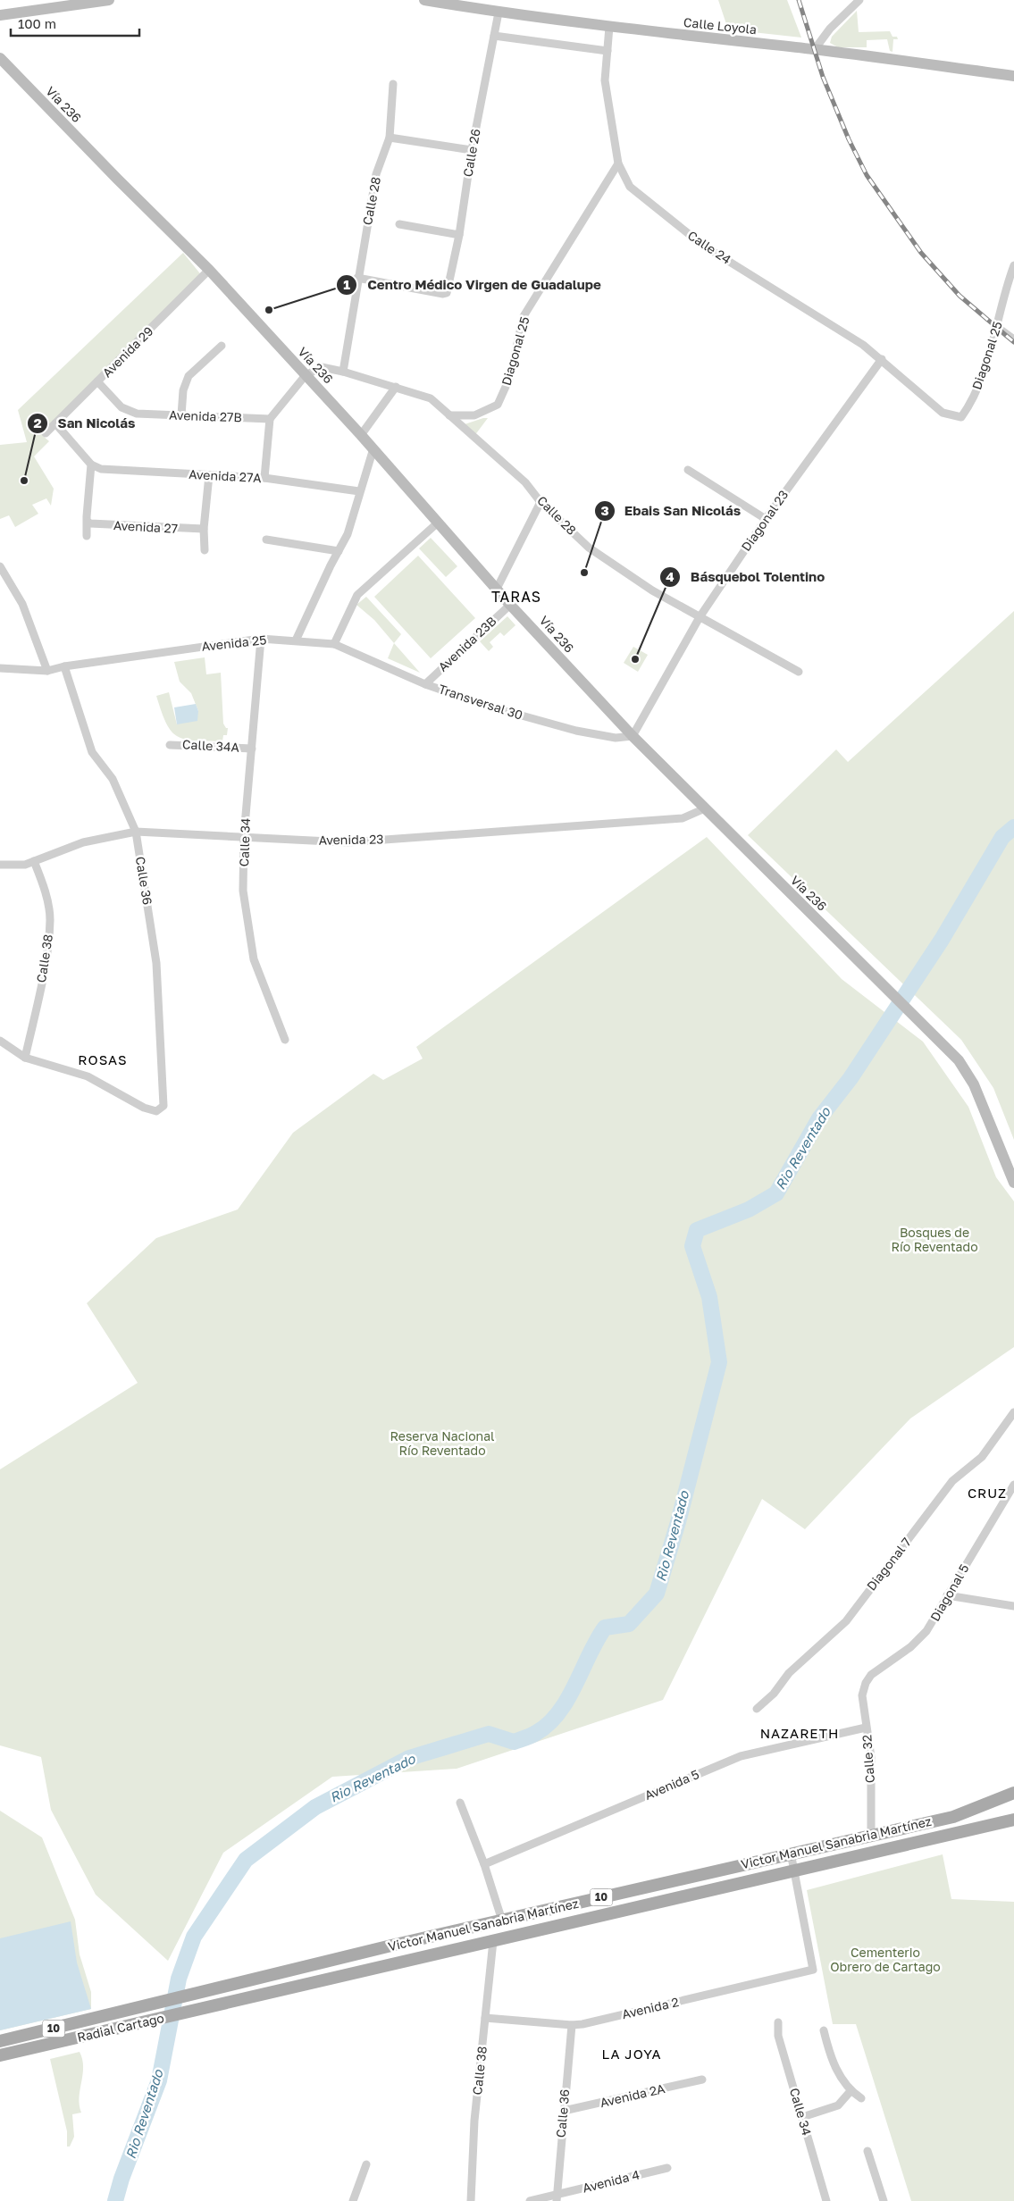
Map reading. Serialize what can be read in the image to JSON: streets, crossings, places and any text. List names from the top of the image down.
{
  "streets": {
    "main road": [
      "Calle Loyola",
      "Vía 236",
      "Victor Manuel Sanabria Martínez",
      "10",
      "Radial Cartago"
    ],
    "street": [
      "Calle 26",
      "Calle 28",
      "Calle 24",
      "Diagonal 25",
      "Avenida 29",
      "Avenida 27B",
      "Avenida 27A",
      "Diagonal 23",
      "Avenida 27",
      "Avenida 25",
      "Avenida 23B",
      "Transversal 30",
      "Calle 34A",
      "Avenida 23",
      "Calle 34",
      "Calle 36",
      "Calle 38",
      "Diagonal 7",
      "Diagonal 5",
      "Calle 32",
      "Avenida 5",
      "Avenida 2",
      "Avenida 2A",
      "Avenida 4"
    ]
  },
  "crossings": [
    ["Calle Loyola", "Calle 26"],
    ["Calle Loyola", "Calle 24"],
    ["Vía 236", "Calle 28"],
    ["Vía 236", "Avenida 29"],
    ["Vía 236", "Diagonal 23"],
    ["Vía 236", "Avenida 23B"],
    ["Vía 236", "Transversal 30"],
    ["Vía 236", "Avenida 23"],
    ["Calle 26", "Calle 28"],
    ["Calle 28", "Diagonal 25"],
    ["Calle 28", "Diagonal 23"],
    ["Calle 24", "Diagonal 25"],
    ["Calle 24", "Diagonal 23"],
    ["Avenida 29", "Avenida 27B"],
    ["Diagonal 23", "Transversal 30"],
    ["Avenida 25", "Transversal 30"],
    ["Avenida 25", "Calle 34"],
    ["Avenida 25", "Calle 36"],
    ["Avenida 23B", "Transversal 30"],
    ["Calle 34A", "Calle 34"],
    ["Avenida 23", "Calle 34"],
    ["Avenida 23", "Calle 36"],
    ["Avenida 23", "Calle 38"],
    ["Calle 36", "Calle 38"],
    ["Calle 36", "Avenida 2"],
    ["Calle 36", "Avenida 2A"],
    ["Calle 36", "Avenida 4"],
    ["Calle 38", "Victor Manuel Sanabria Martínez"],
    ["Calle 38", "Avenida 2"],
    ["Diagonal 5", "Calle 32"],
    ["Calle 32", "Avenida 5"],
    ["Calle 32", "Victor Manuel Sanabria Martínez"],
    ["Victor Manuel Sanabria Martínez", "Avenida 2"],
    ["Victor Manuel Sanabria Martínez", "Radial Cartago"]
  ],
  "districts": [
    "TARAS",
    "ROSAS",
    "CRUZ",
    "NAZARETH",
    "LA JOYA"
  ],
  "water": ["Rio Reventado"],
  "parks": ["Bosques de Río Reventado", "Reserva Nacional Río Reventado", "Cementerio Obrero de Cartago"],
  "places": [
    "Centro Médico Virgen de Guadalupe",
    "San Nicolás",
    "Ebais San Nicolás",
    "Básquebol Tolentino"
  ],
  "scale_bar": "100 m"
}
